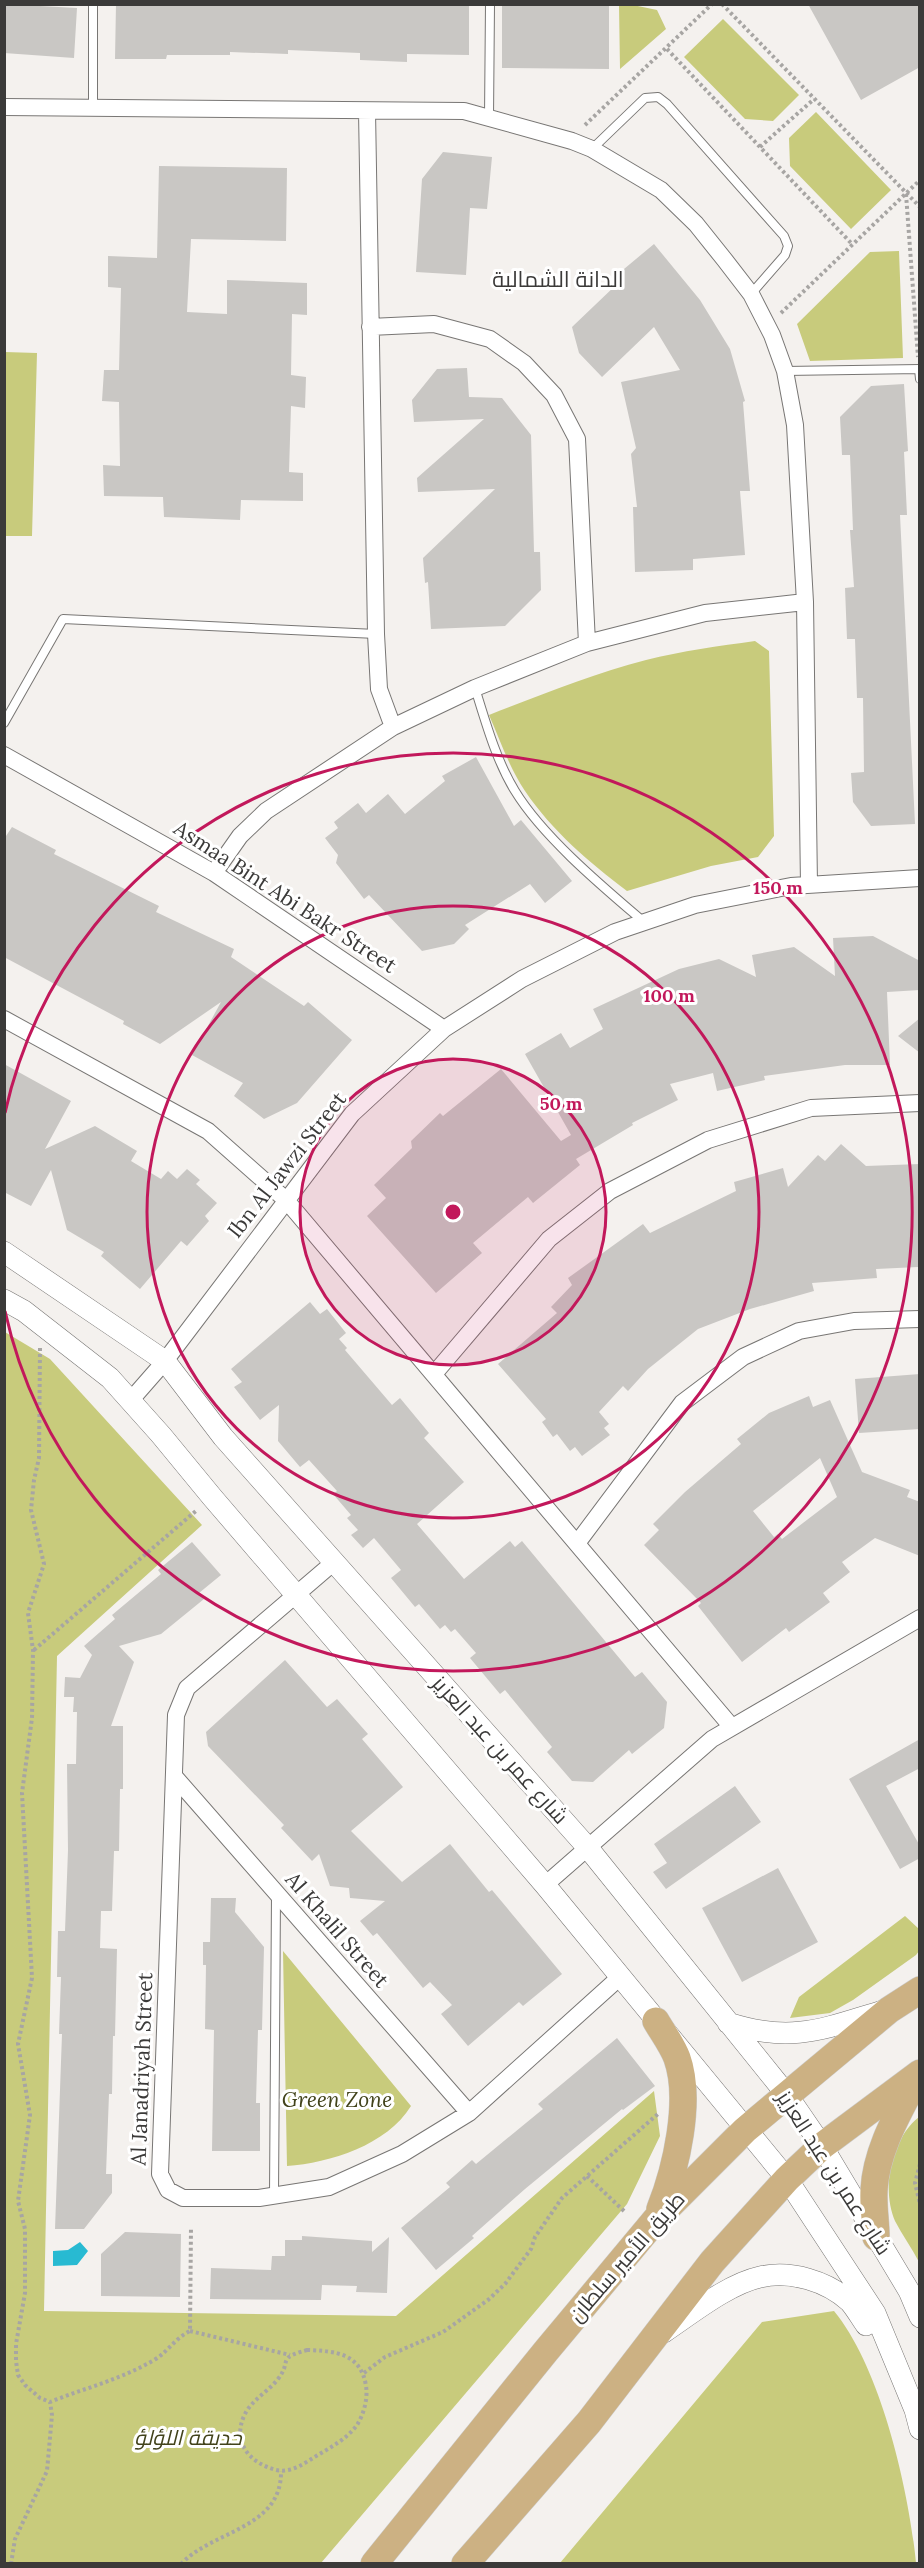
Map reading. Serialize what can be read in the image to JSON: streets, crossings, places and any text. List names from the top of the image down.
{
  "streets": {
    "main road": ["طريق الأمير سلطان"],
    "street": [
      "Asmaa Bint Abi Bakr Street",
      "Ibn Al Jawzi Street",
      "شارع عمر بن عبد العزيز",
      "Al Khalil Street",
      "Al Janadriyah Street"
    ]
  },
  "crossings": [
    ["Asmaa Bint Abi Bakr Street", "Ibn Al Jawzi Street"],
    ["Ibn Al Jawzi Street", "شارع عمر بن عبد العزيز"],
    ["شارع عمر بن عبد العزيز", "Al Janadriyah Street"],
    ["شارع عمر بن عبد العزيز", "طريق الأمير سلطان"],
    ["Al Khalil Street", "Al Janadriyah Street"]
  ],
  "districts": ["الدانة الشمالية"],
  "parks": ["Green Zone", "حديقة اللؤلؤ"],
  "rings": ["150 m", "100 m", "50 m"]
}
